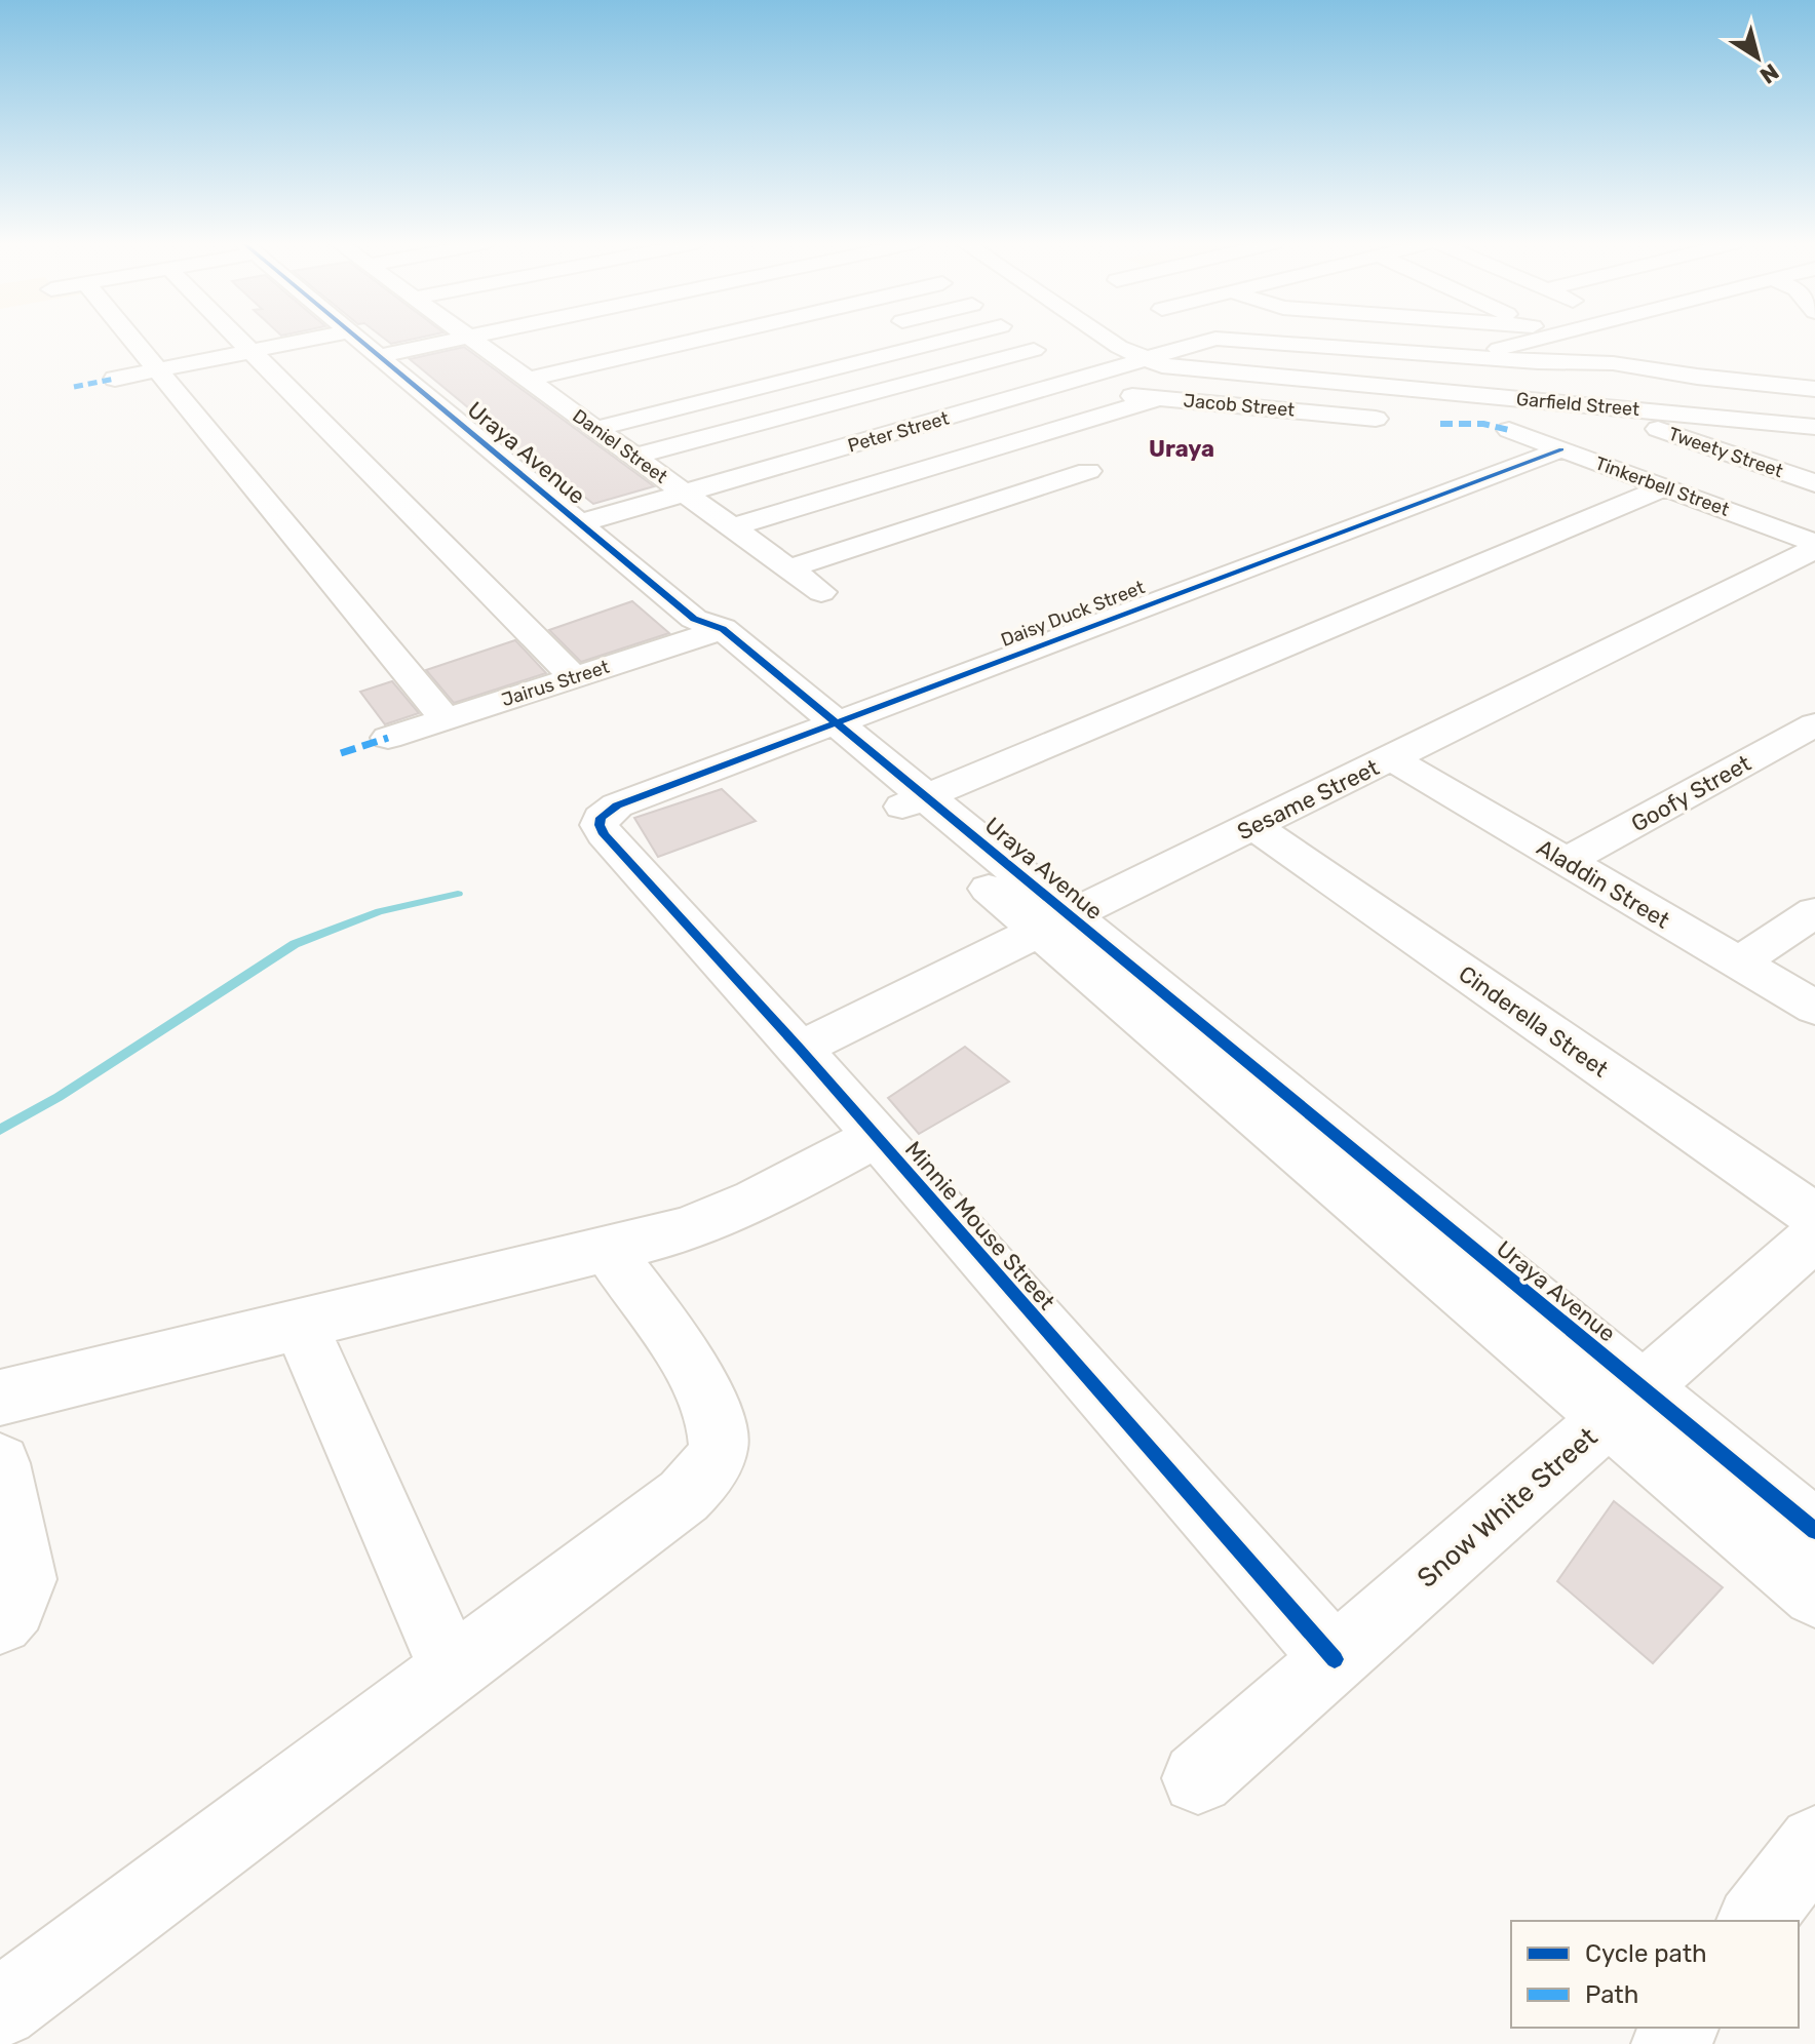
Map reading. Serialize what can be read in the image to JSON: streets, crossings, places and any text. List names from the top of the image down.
{
  "streets": {
    "street": [
      "Garfield Street",
      "Jacob Street",
      "Peter Street",
      "Daniel Street",
      "Uraya Avenue",
      "Tweety Street",
      "Tinkerbell Street",
      "Daisy Duck Street",
      "Jairus Street",
      "Goofy Street",
      "Sesame Street",
      "Aladdin Street",
      "Cinderella Street",
      "Minnie Mouse Street",
      "Snow White Street"
    ]
  },
  "crossings": [
    ["Garfield Street", "Peter Street"],
    ["Garfield Street", "Tweety Street"],
    ["Jacob Street", "Peter Street"],
    ["Peter Street", "Daniel Street"],
    ["Peter Street", "Uraya Avenue"],
    ["Uraya Avenue", "Daisy Duck Street"],
    ["Uraya Avenue", "Jairus Street"],
    ["Uraya Avenue", "Sesame Street"],
    ["Uraya Avenue", "Snow White Street"],
    ["Tinkerbell Street", "Daisy Duck Street"],
    ["Tinkerbell Street", "Sesame Street"],
    ["Daisy Duck Street", "Minnie Mouse Street"],
    ["Goofy Street", "Aladdin Street"],
    ["Sesame Street", "Aladdin Street"],
    ["Sesame Street", "Cinderella Street"],
    ["Sesame Street", "Minnie Mouse Street"],
    ["Minnie Mouse Street", "Snow White Street"]
  ],
  "districts": ["Uraya"],
  "legend": ["Cycle path", "Path"],
  "north": "bottom right"
}
